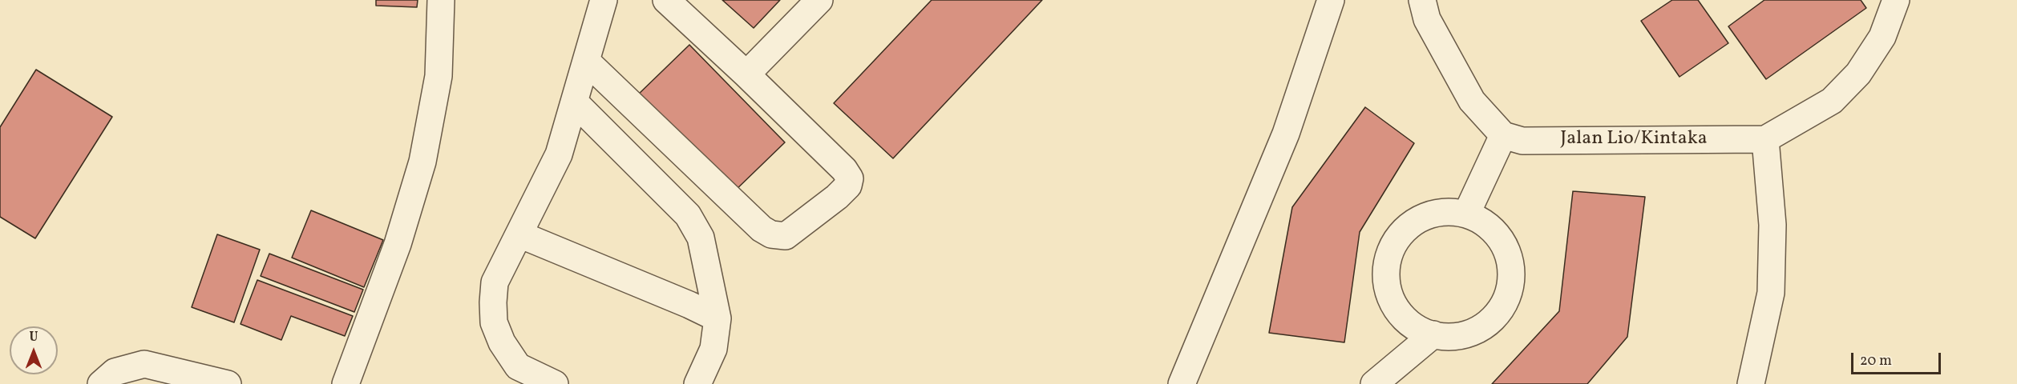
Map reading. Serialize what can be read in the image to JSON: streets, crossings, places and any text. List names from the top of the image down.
{
  "streets": {
    "street": ["Jalan Lio/Kintaka"]
  },
  "scale_bar": "20 m",
  "north": "top"
}
